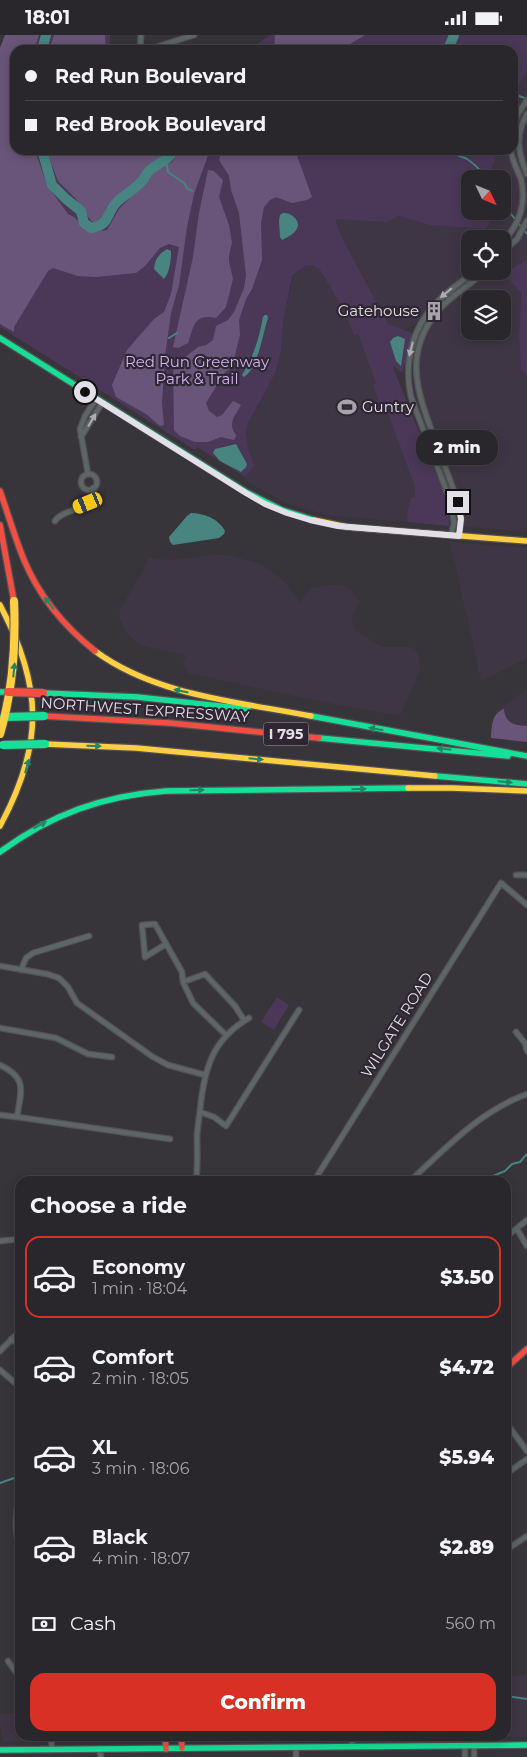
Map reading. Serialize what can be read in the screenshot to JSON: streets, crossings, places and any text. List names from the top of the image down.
{
  "streets": {
    "main road": ["NORTHWEST EXPRESSWAY", "I 795"],
    "street": ["WILGATE ROAD"]
  },
  "parks": ["Red Run Greenway Park & Trail"],
  "places": {
    "building": ["Gatehouse"],
    "sports": ["Guntry"]
  },
  "north": "bottom right",
  "page": {
    "status": "18:01",
    "banner": ["Red Run Boulevard", "Red Brook Boulevard"],
    "bubble": "2 min",
    "heading": "Choose a ride",
    "list": [
      {
        "name": "Economy",
        "note": "1 min · 18:04",
        "value": "$3.50"
      },
      {
        "name": "Comfort",
        "note": "2 min · 18:05",
        "value": "$4.72"
      },
      {
        "name": "XL",
        "note": "3 min · 18:06",
        "value": "$5.94"
      },
      {
        "name": "Black",
        "note": "4 min · 18:07",
        "value": "$2.89"
      }
    ],
    "pay": ["Cash", "560 m"],
    "buttons": "Confirm"
  }
}
